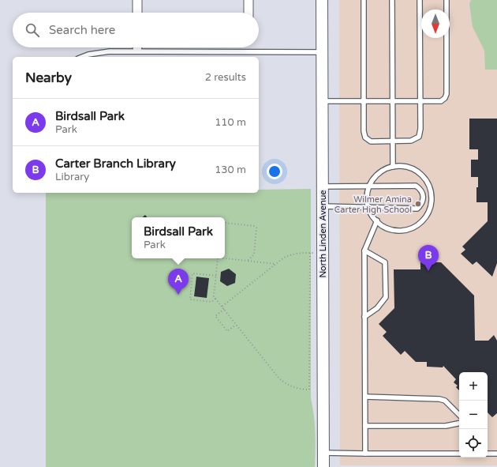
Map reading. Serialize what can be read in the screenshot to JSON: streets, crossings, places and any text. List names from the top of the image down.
{
  "streets": {
    "street": ["North Linden Avenue"]
  },
  "places": ["Wilmer Amina Carter High School"],
  "north": "bottom",
  "page": {
    "search": "Search here",
    "heading": ["Nearby", "2 results"],
    "list": [
      {
        "mark": "A",
        "name": "Birdsall Park",
        "note": "Park",
        "value": "110 m"
      },
      {
        "mark": "B",
        "name": "Carter Branch Library",
        "note": "Library",
        "value": "130 m"
      }
    ],
    "popup": ["Birdsall Park", "Park"],
    "pins": ["B", "A"],
    "map_buttons": ["+", "−"]
  }
}
